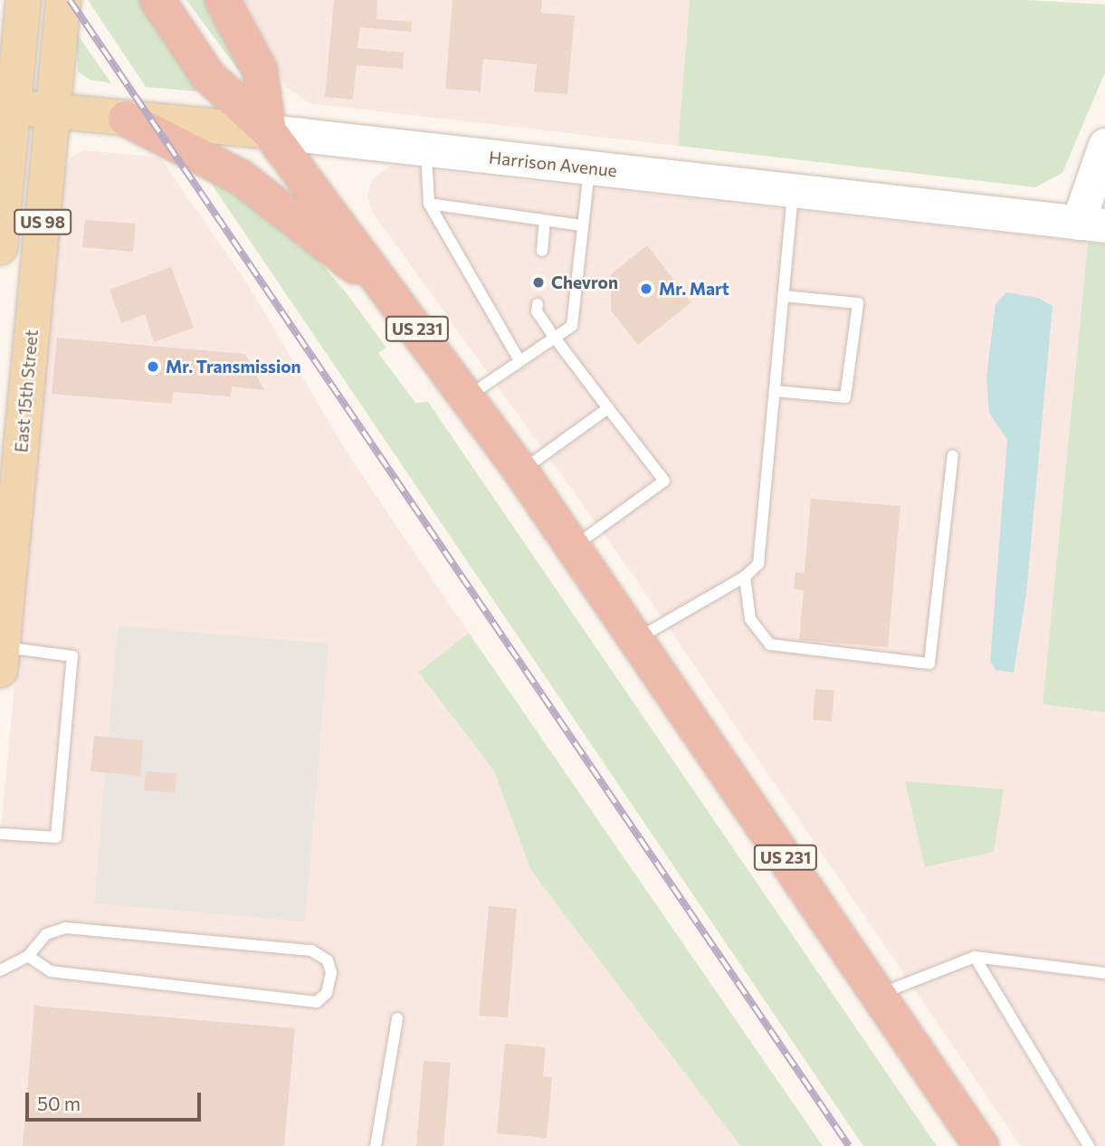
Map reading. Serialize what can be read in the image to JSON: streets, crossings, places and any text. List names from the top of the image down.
{
  "streets": {
    "highway": ["US 231"],
    "main road": ["Harrison Avenue", "US 98", "East 15th Street"]
  },
  "crossings": [
    ["Harrison Avenue", "US 98"],
    ["Harrison Avenue", "US 231"],
    ["Harrison Avenue", "East 15th Street"],
    ["US 98", "East 15th Street"]
  ],
  "places": ["Chevron", "Mr. Mart", "Mr. Transmission"],
  "scale_bar": "50 m"
}
